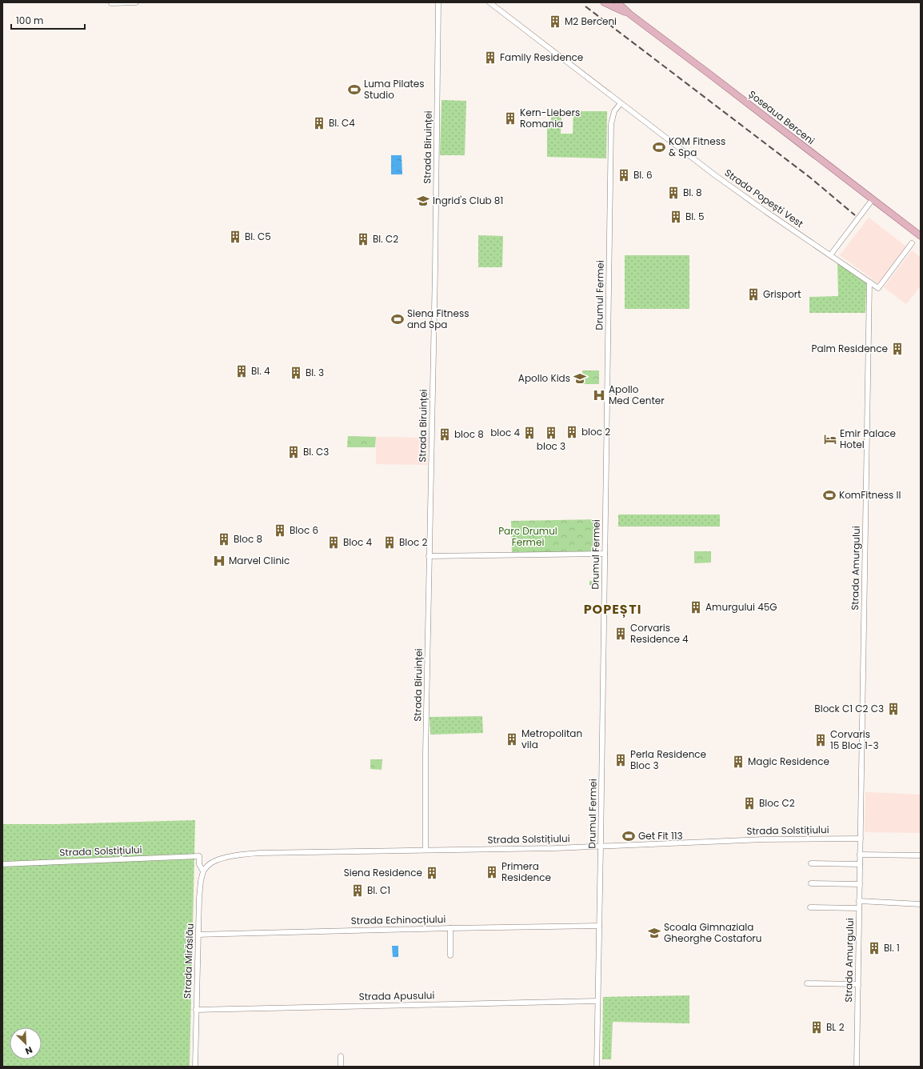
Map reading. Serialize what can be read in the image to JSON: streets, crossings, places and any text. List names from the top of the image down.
{
  "streets": {
    "main road": ["Șoseaua Berceni"],
    "street": [
      "Strada Biruinței",
      "Strada Popești Vest",
      "Drumul Fermei",
      "Strada Amurgului",
      "Strada Solstițiului",
      "Strada Echinocțiului",
      "Strada Mirăslău",
      "Strada Apusului"
    ]
  },
  "crossings": [
    ["Strada Biruinței", "Strada Solstițiului"],
    ["Strada Popești Vest", "Drumul Fermei"],
    ["Strada Popești Vest", "Strada Amurgului"],
    ["Drumul Fermei", "Strada Solstițiului"],
    ["Drumul Fermei", "Strada Echinocțiului"],
    ["Drumul Fermei", "Strada Apusului"],
    ["Strada Amurgului", "Strada Solstițiului"],
    ["Strada Solstițiului", "Strada Mirăslău"],
    ["Strada Echinocțiului", "Strada Mirăslău"],
    ["Strada Mirăslău", "Strada Apusului"]
  ],
  "districts": ["POPEȘTI"],
  "parks": ["Parc Drumul Fermei"],
  "places": {
    "building": [
      "M2 Berceni",
      "Family Residence",
      "Kern-Liebers Romania",
      "Bl. C4",
      "Bl. 6",
      "Bl. 8",
      "Bl. 5",
      "Bl. C5",
      "Bl. C2",
      "Grisport",
      "Palm Residence",
      "Bl. 4",
      "Bl. 3",
      "bloc 2",
      "bloc 4",
      "bloc 3",
      "bloc 8",
      "Bl. C3",
      "Bloc 6",
      "Bloc 8",
      "Bloc 4",
      "Bloc 2",
      "Amurgului 45G",
      "Corvaris Residence 4",
      "Block C1 C2 C3",
      "Metropolitan vila",
      "Corvaris 15 Bloc 1-3",
      "Perla Residence Bloc 3",
      "Magic Residence",
      "Bloc C2",
      "Primera Residence",
      "Siena Residence",
      "Bl. C1",
      "Bl. 1",
      "BL 2"
    ],
    "sports": [
      "Luma Pilates Studio",
      "KOM Fitness & Spa",
      "Siena Fitness and Spa",
      "KomFitness II",
      "Get Fit 113"
    ],
    "school or university": ["Ingrid's Club 81", "Apollo Kids", "Scoala Gimnaziala Gheorghe Costaforu"],
    "hospital": ["Apollo Med Center", "Marvel Clinic"],
    "hotel": ["Emir Palace Hotel"]
  },
  "scale_bar": "100 m",
  "north": "bottom right"
}
